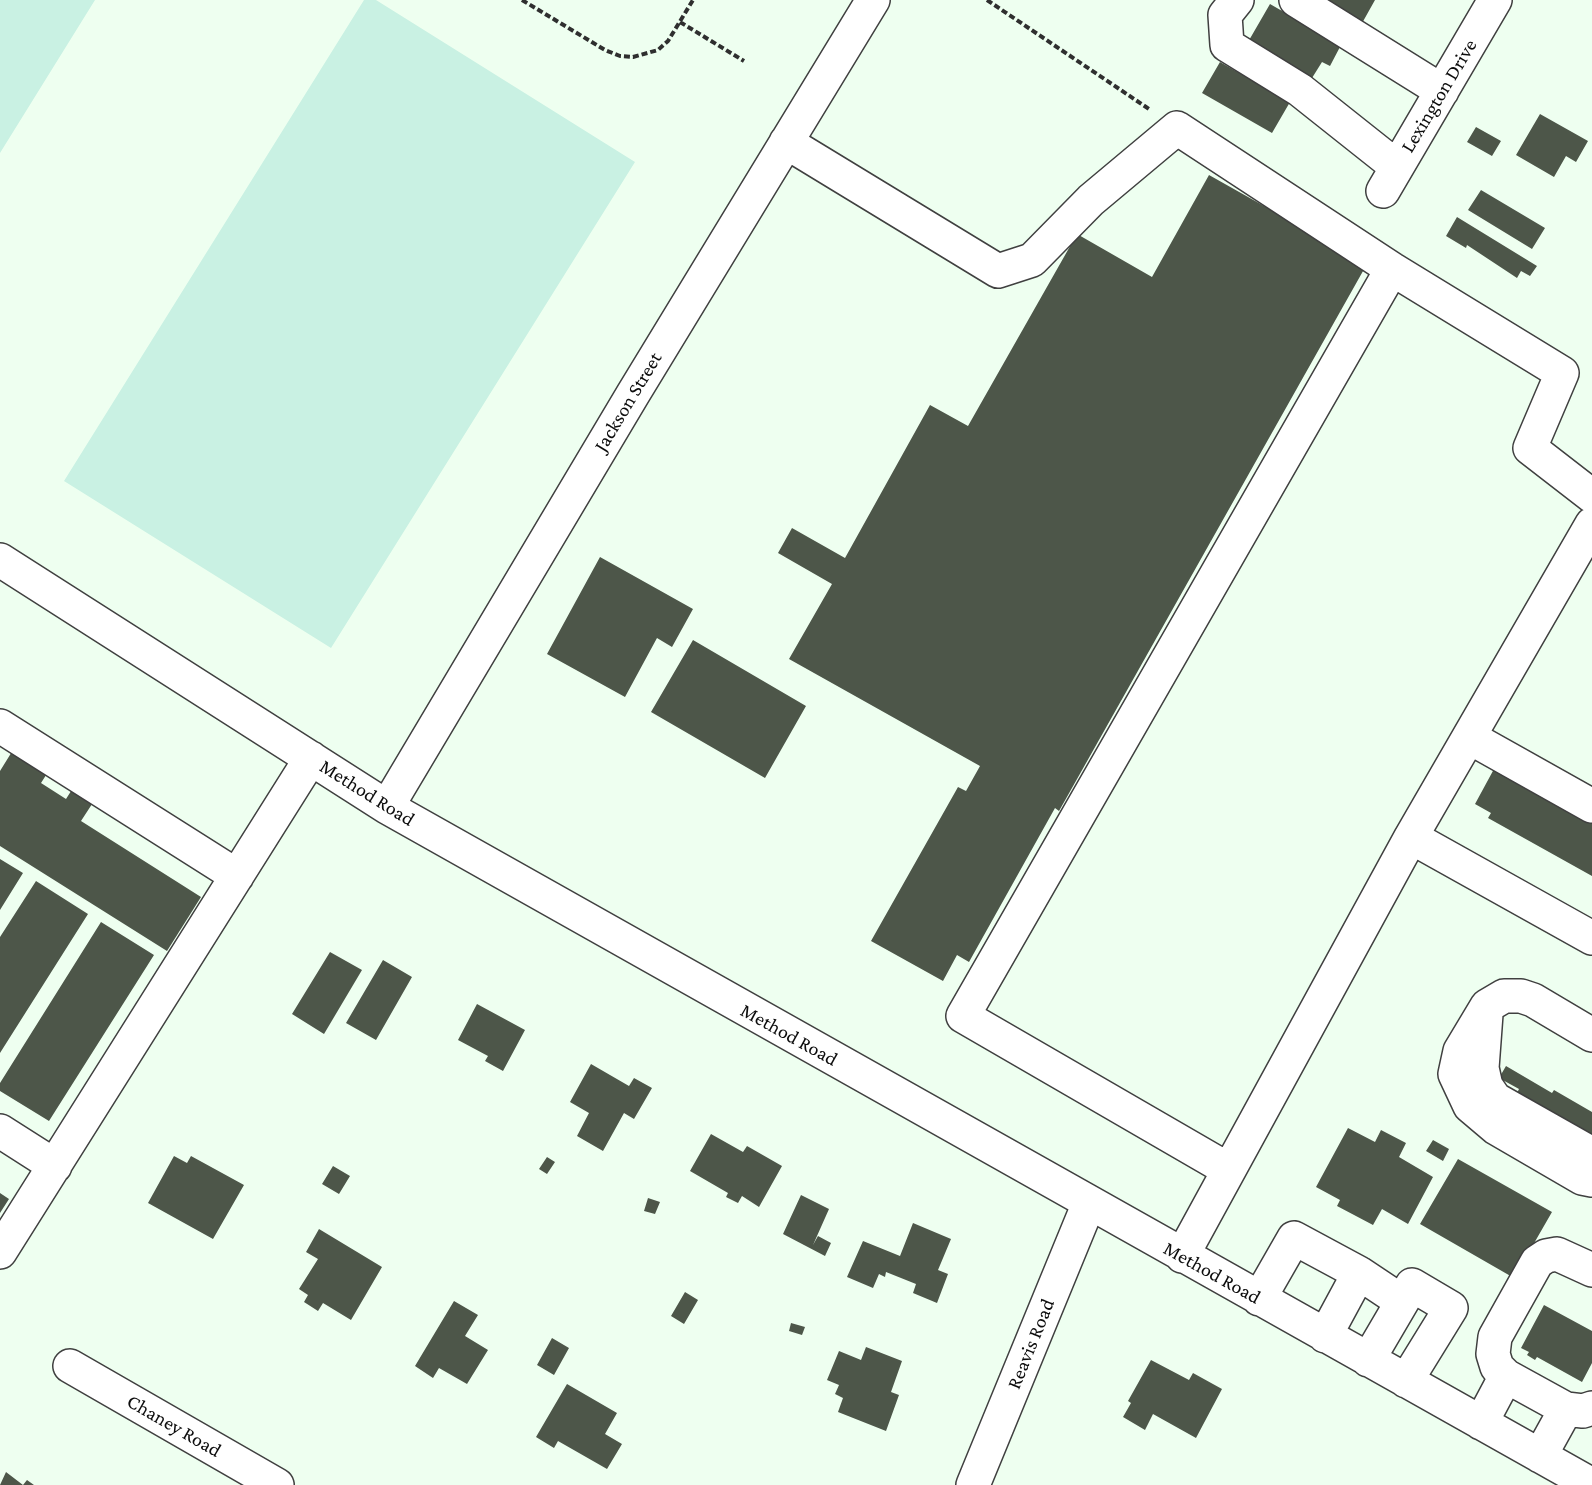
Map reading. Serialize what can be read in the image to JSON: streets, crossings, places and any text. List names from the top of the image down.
{
  "streets": {
    "street": [
      "Lexington Drive",
      "Jackson Street",
      "Method Road",
      "Reavis Road",
      "Chaney Road"
    ]
  },
  "crossings": [
    ["Jackson Street", "Method Road"],
    ["Method Road", "Reavis Road"]
  ]
}
